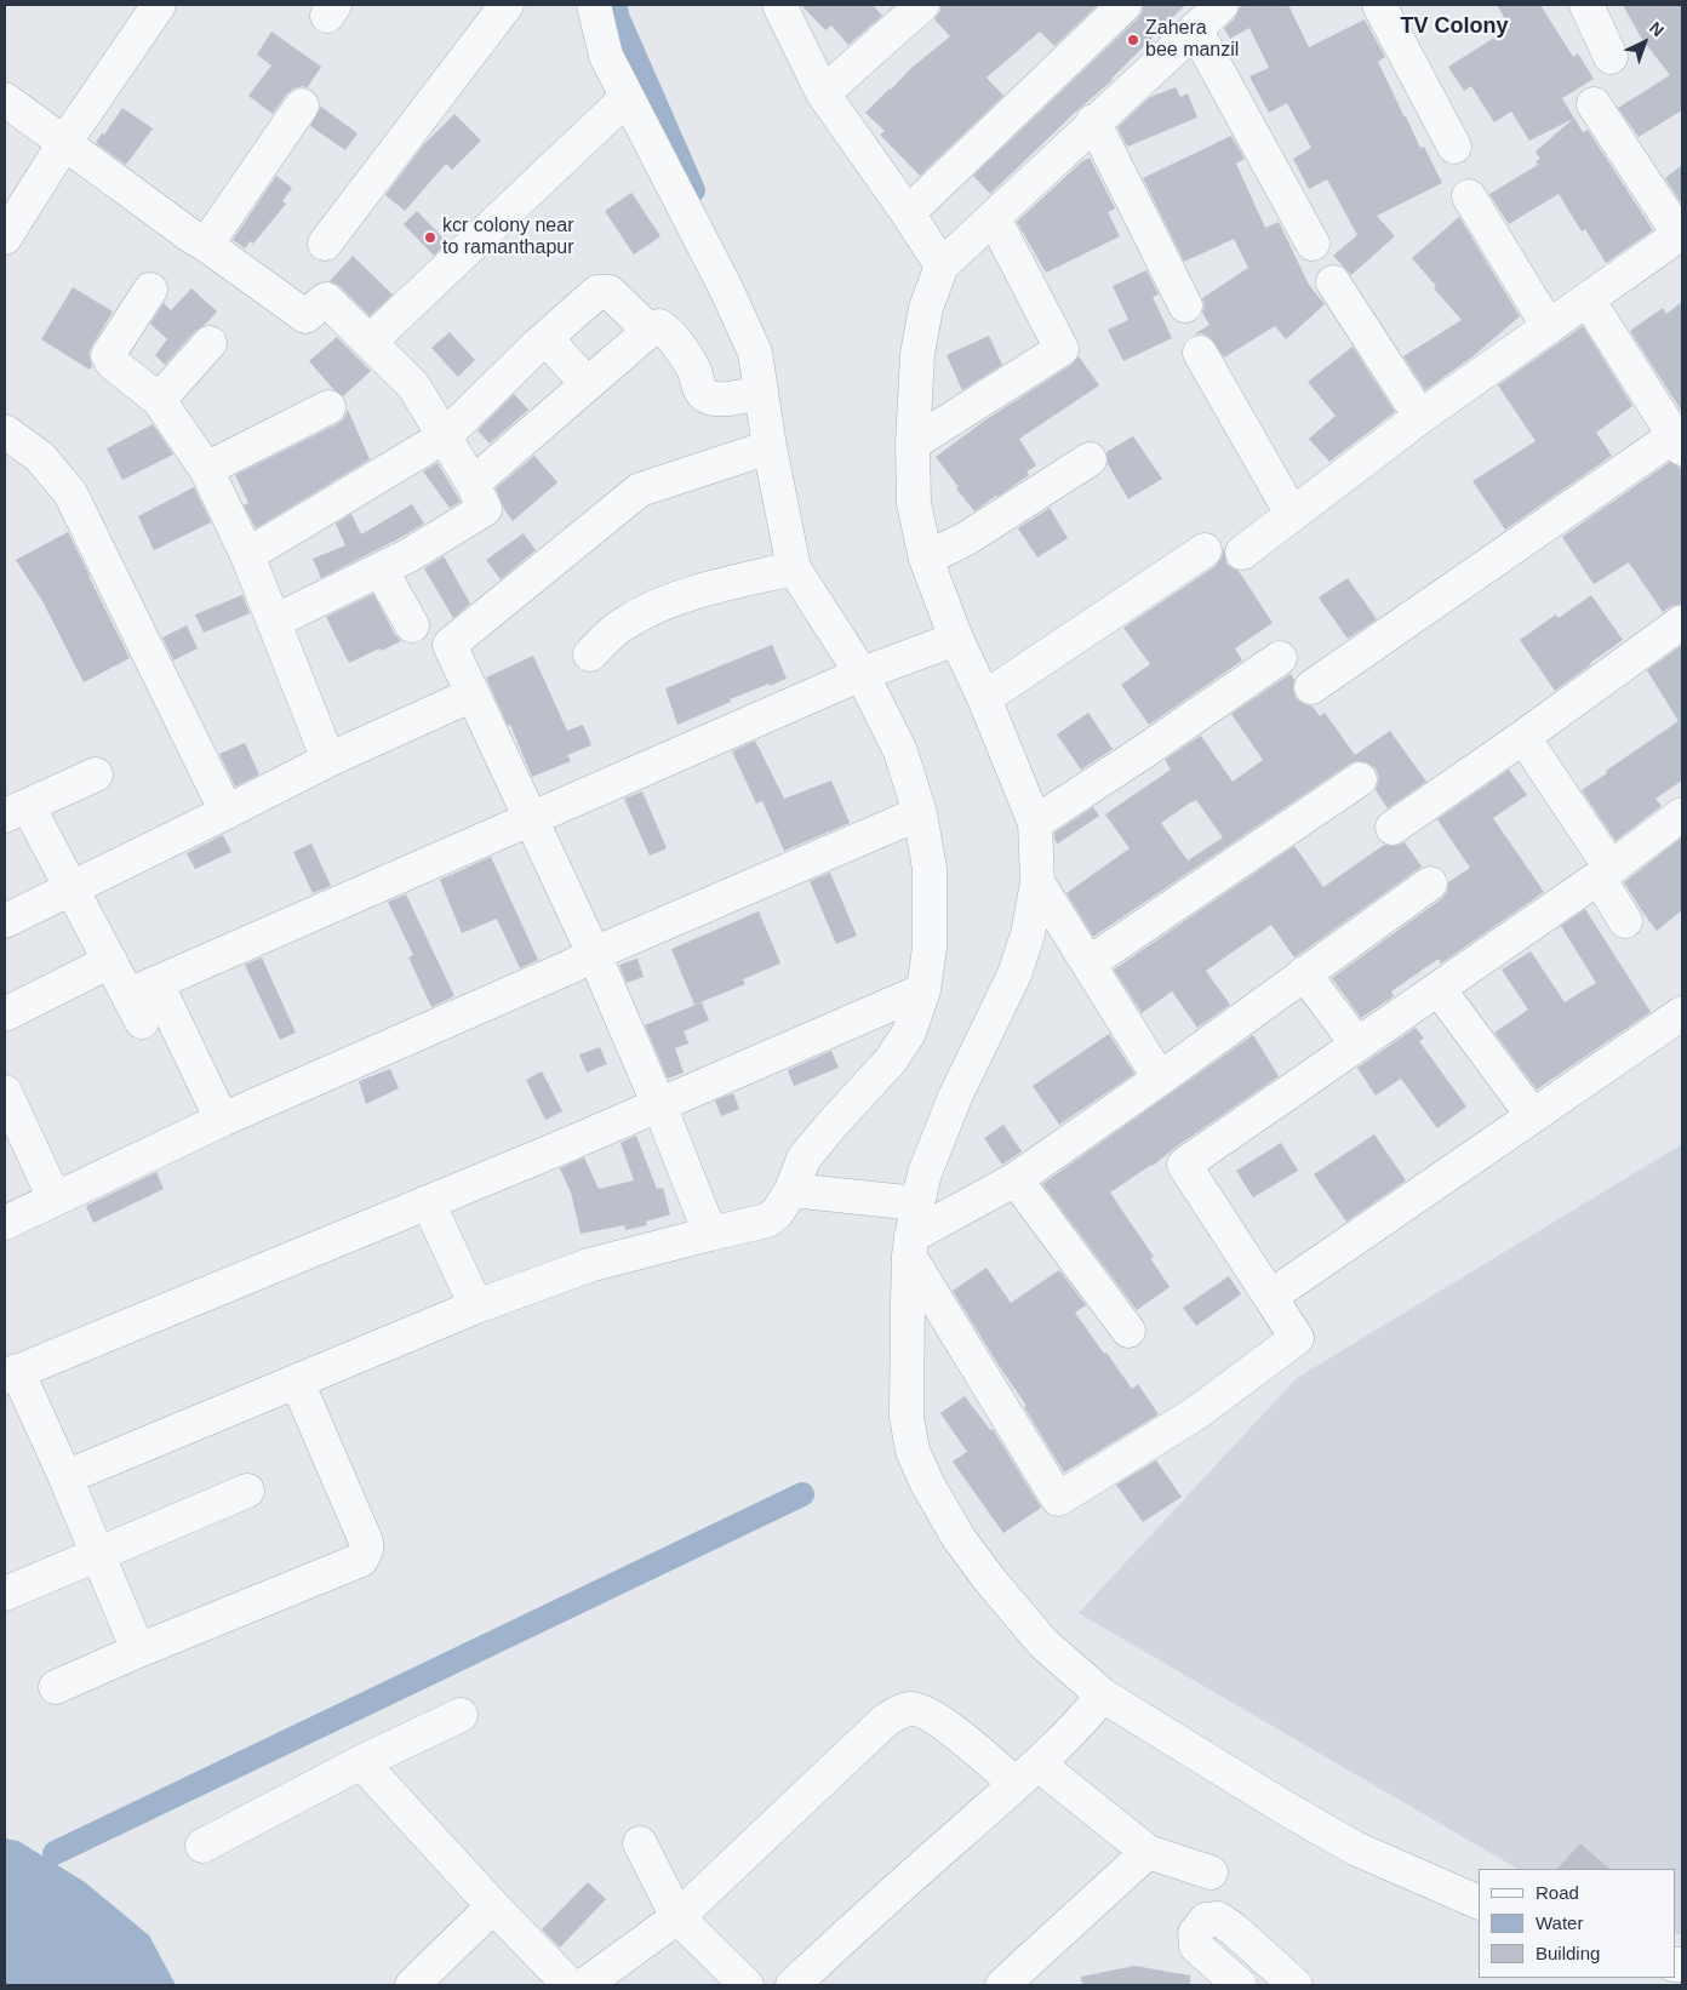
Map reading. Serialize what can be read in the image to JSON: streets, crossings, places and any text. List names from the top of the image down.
{
  "districts": ["TV Colony"],
  "places": ["Zahera bee manzil", "kcr colony near to ramanthapur"],
  "legend": ["Road", "Water", "Building"],
  "north": "top right"
}
